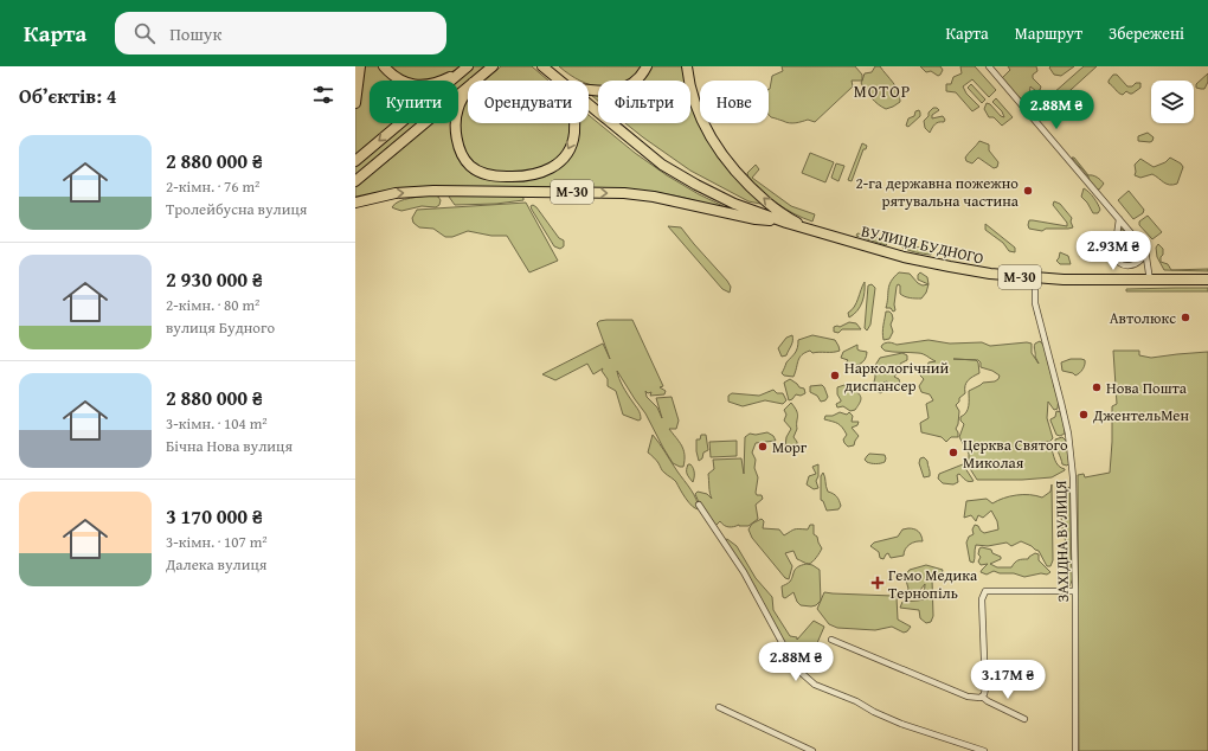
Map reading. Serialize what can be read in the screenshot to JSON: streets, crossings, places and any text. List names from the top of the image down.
{
  "streets": {
    "highway": ["М-30", "ВУЛИЦЯ БУДНОГО"],
    "street": ["ЗАХІДНА ВУЛИЦЯ"]
  },
  "crossings": [
    ["М-30", "ВУЛИЦЯ БУДНОГО"],
    ["ВУЛИЦЯ БУДНОГО", "ЗАХІДНА ВУЛИЦЯ"]
  ],
  "districts": ["МОТОР"],
  "places": {
    "other": [
      "2-га державна пожежно рятувальна частина",
      "Автолюкс",
      "Наркологічний диспансер",
      "Нова Пошта",
      "ДжентельМен",
      "Морг",
      "Церква Святого Миколая"
    ],
    "health": ["Гемо Медика Тернопіль"]
  },
  "page": {
    "header": "Карта",
    "search": "Пошук",
    "nav": ["Карта", "Маршрут", "Збережені"],
    "heading": "Об’єктів: 4",
    "chip": [
      "Купити",
      "Орендувати",
      "Фільтри",
      "Нове"
    ],
    "price": [
      "2.88M ₴",
      "2.93M ₴",
      "2.88M ₴",
      "3.17M ₴"
    ],
    "list": [
      {
        "name": "2 880 000 ₴",
        "note": "2-кімн. · 76 m² · Тролейбусна вулиця"
      },
      {
        "name": "2 930 000 ₴",
        "note": "2-кімн. · 80 m² · вулиця Будного"
      },
      {
        "name": "2 880 000 ₴",
        "note": "3-кімн. · 104 m² · Бічна Нова вулиця"
      },
      {
        "name": "3 170 000 ₴",
        "note": "3-кімн. · 107 m² · Далека вулиця"
      }
    ]
  }
}
